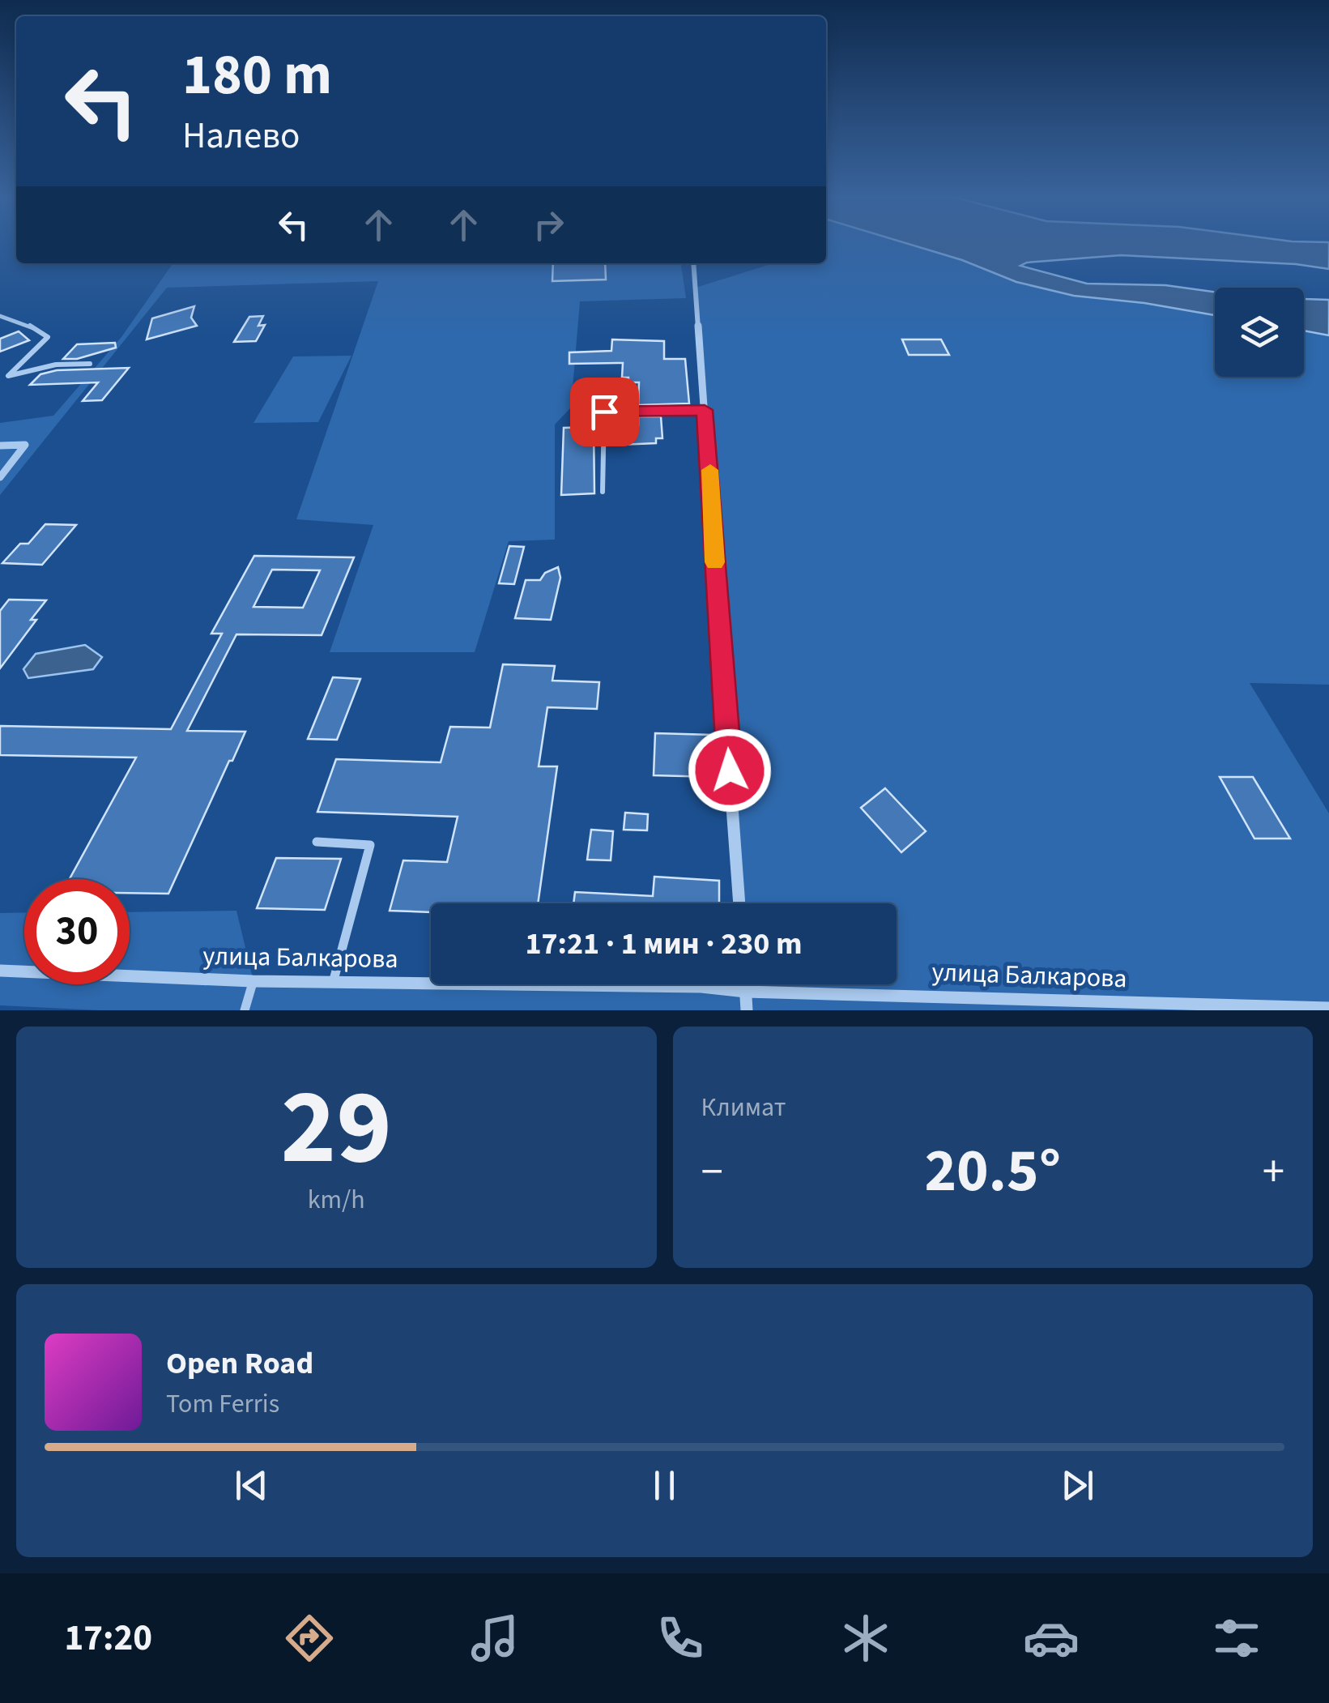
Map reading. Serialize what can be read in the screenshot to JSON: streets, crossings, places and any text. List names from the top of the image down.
{
  "streets": {
    "street": ["улица Балкарова"]
  },
  "page": {
    "turn": ["180 m", "Налево"],
    "limit": "30",
    "trip": "17:21 · 1 мин · 230 m",
    "tile": [
      ["29", "km/h"],
      "Климат"
    ],
    "heat": ["−", "20.5°", "+"],
    "song": ["Open Road", "Tom Ferris"],
    "tabs": "17:20"
  }
}
